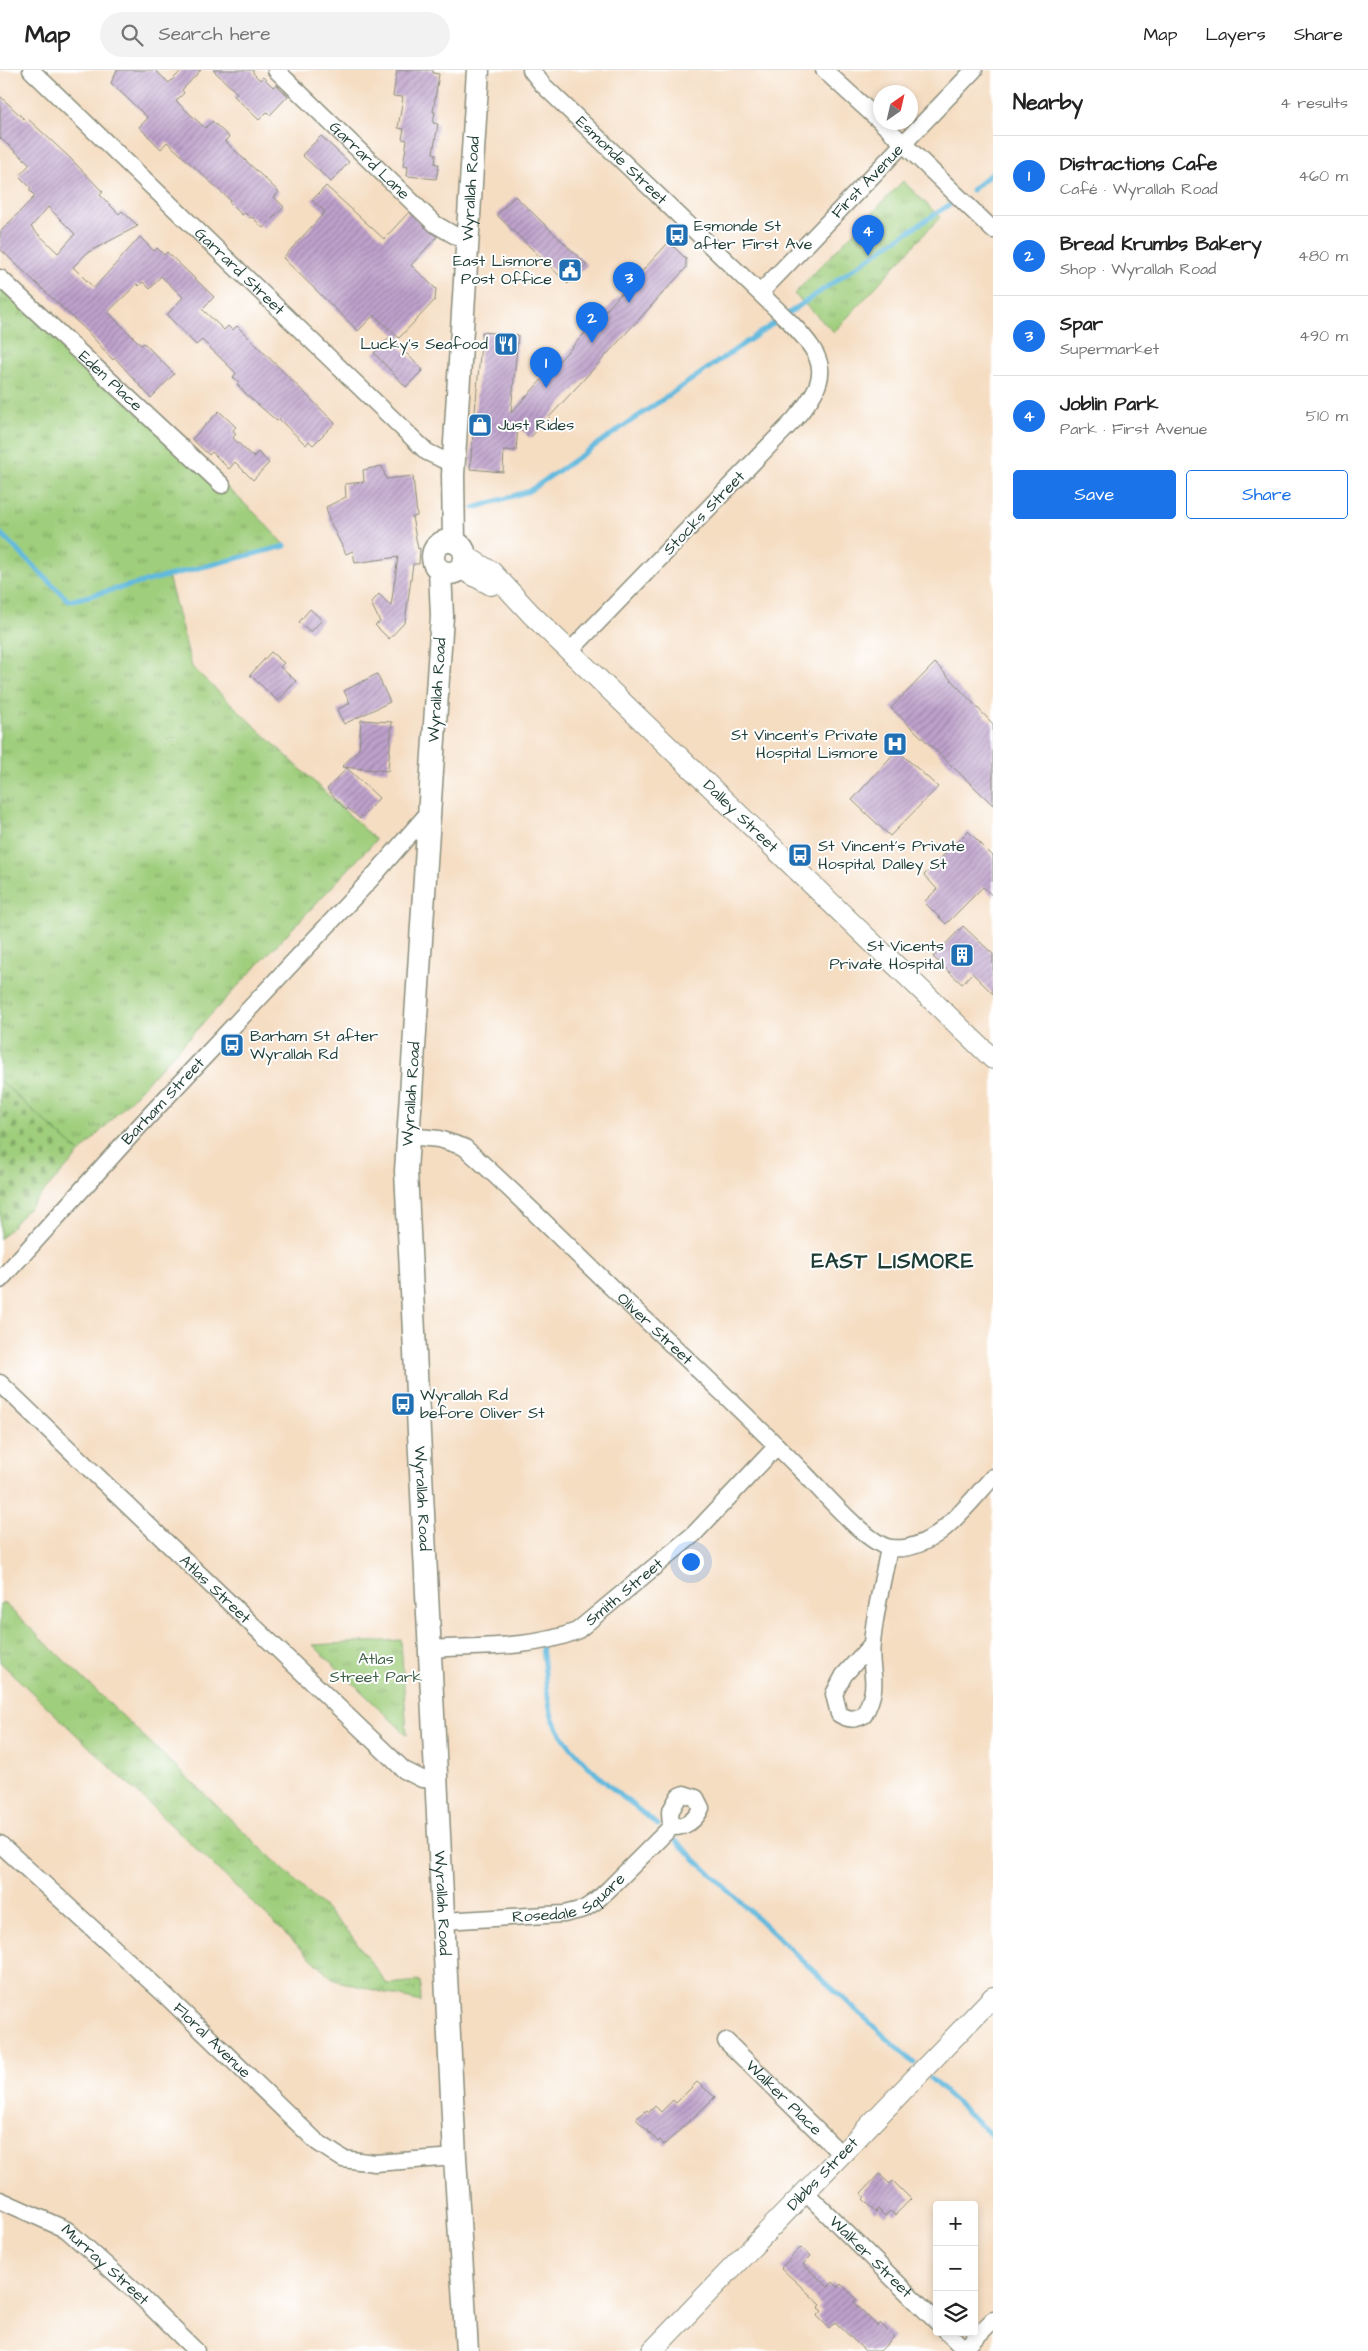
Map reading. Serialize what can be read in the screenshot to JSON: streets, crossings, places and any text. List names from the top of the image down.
{
  "streets": {
    "main road": ["Wyrallah Road"],
    "street": [
      "Garrard Lane",
      "Esmonde Street",
      "First Avenue",
      "Garrard Street",
      "Eden Place",
      "Stocks Street",
      "Dalley Street",
      "Barham Street",
      "Oliver Street",
      "Atlas Street",
      "Smith Street",
      "Rosedale Square",
      "Floral Avenue",
      "Walker Place",
      "Dibbs Street",
      "Walker Street",
      "Murray Street"
    ]
  },
  "crossings": [
    ["Garrard Lane", "Wyrallah Road"],
    ["Esmonde Street", "First Avenue"],
    ["Esmonde Street", "Stocks Street"],
    ["Wyrallah Road", "Garrard Street"],
    ["Wyrallah Road", "Dalley Street"],
    ["Wyrallah Road", "Barham Street"],
    ["Wyrallah Road", "Oliver Street"],
    ["Wyrallah Road", "Atlas Street"],
    ["Wyrallah Road", "Smith Street"],
    ["Wyrallah Road", "Rosedale Square"],
    ["Wyrallah Road", "Floral Avenue"],
    ["Stocks Street", "Dalley Street"],
    ["Oliver Street", "Smith Street"],
    ["Walker Place", "Dibbs Street"],
    ["Dibbs Street", "Walker Street"]
  ],
  "districts": ["EAST LISMORE"],
  "parks": ["Atlas Street Park"],
  "places": {
    "bus stop": [
      "Esmonde St after First Ave",
      "St Vincent's Private Hospital, Dalley St",
      "Barham St after Wyrallah Rd",
      "Wyrallah Rd before Oliver St"
    ],
    "public building": ["East Lismore Post Office"],
    "restaurant": ["Lucky's Seafood"],
    "shop": ["Just Rides"],
    "hospital": ["St Vincent's Private Hospital Lismore"],
    "building": ["St Vicents Private Hospital"]
  },
  "north": "top right",
  "page": {
    "header": "Map",
    "search": "Search here",
    "nav": ["Map", "Layers", "Share"],
    "heading": ["Nearby", "4 results"],
    "list": [
      {
        "mark": "1",
        "name": "Distractions Cafe",
        "note": "Café · Wyrallah Road",
        "value": "460 m"
      },
      {
        "mark": "2",
        "name": "Bread Krumbs Bakery",
        "note": "Shop · Wyrallah Road",
        "value": "480 m"
      },
      {
        "mark": "3",
        "name": "Spar",
        "note": "Supermarket",
        "value": "490 m"
      },
      {
        "mark": "4",
        "name": "Joblin Park",
        "note": "Park · First Avenue",
        "value": "510 m"
      }
    ],
    "pins": [
      "4",
      "3",
      "2",
      "1"
    ],
    "buttons": ["Save", "Share"],
    "map_buttons": ["+", "−"]
  }
}
